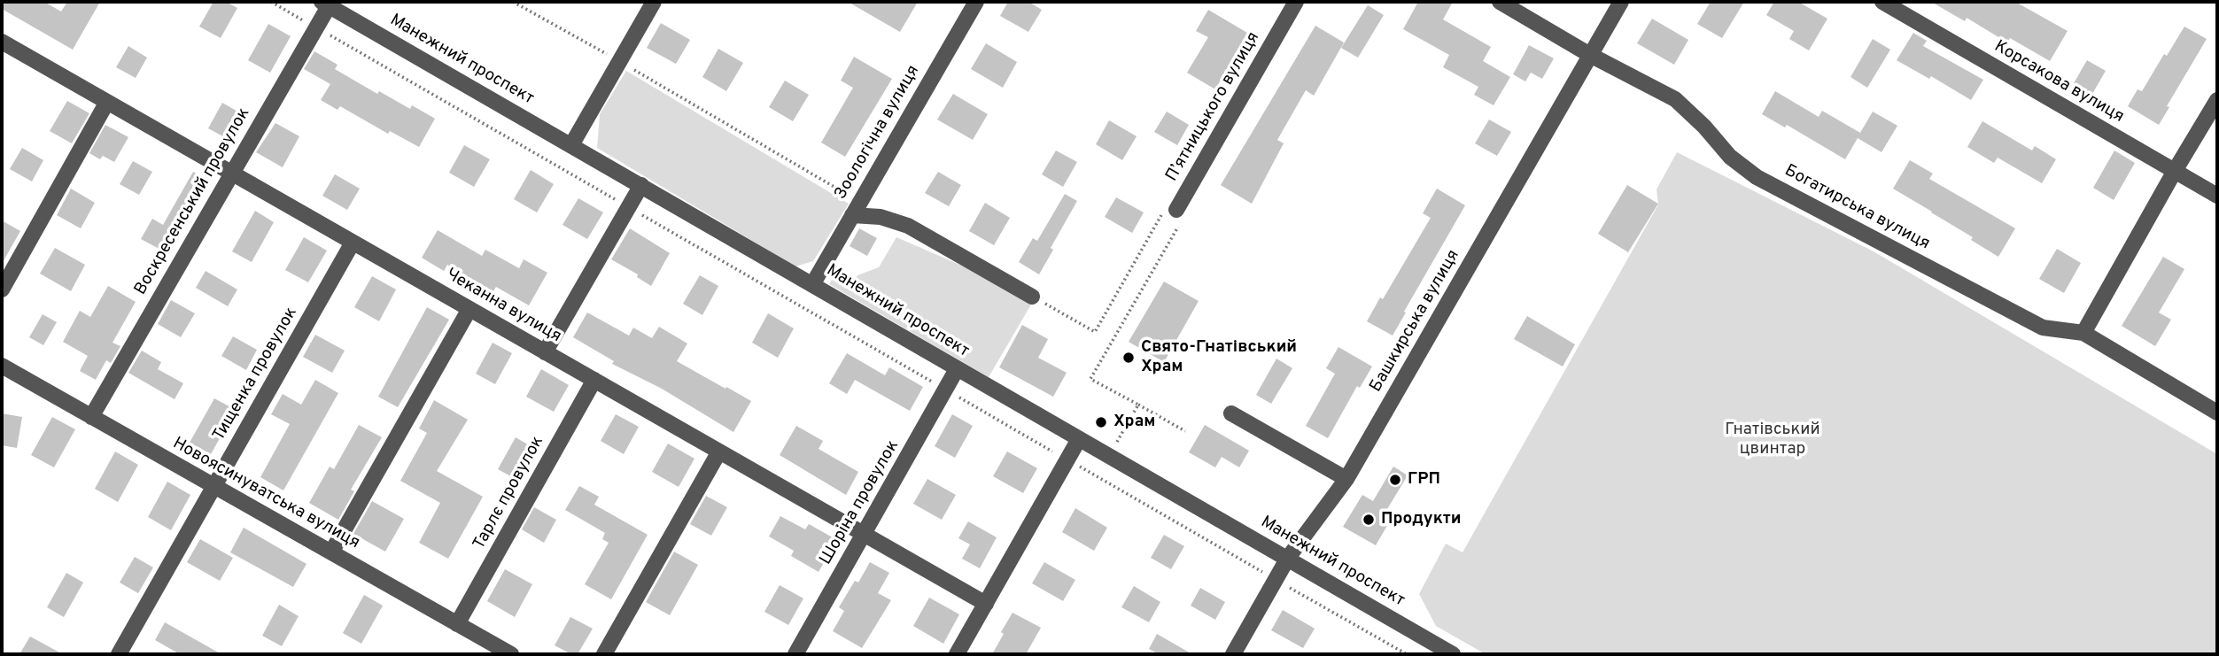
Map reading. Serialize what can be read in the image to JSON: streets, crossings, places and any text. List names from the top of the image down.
{
  "streets": {
    "street": [
      "Манежний проспект",
      "Корсакова вулиця",
      "П’ятницького вулиця",
      "Зоологічна вулиця",
      "Воскресенський провулок",
      "Богатирська вулиця",
      "Чеканна вулиця",
      "Башкирська вулиця",
      "Тищенка провулок",
      "Тарлє провулок",
      "Новоясинуватська вулиця",
      "Шоріна провулок"
    ]
  },
  "crossings": [
    ["Манежний проспект", "Зоологічна вулиця"],
    ["Манежний проспект", "Воскресенський провулок"],
    ["Манежний проспект", "Башкирська вулиця"],
    ["Манежний проспект", "Шоріна провулок"],
    ["Воскресенський провулок", "Чеканна вулиця"],
    ["Воскресенський провулок", "Новоясинуватська вулиця"],
    ["Богатирська вулиця", "Башкирська вулиця"],
    ["Чеканна вулиця", "Тищенка провулок"],
    ["Чеканна вулиця", "Тарлє провулок"],
    ["Чеканна вулиця", "Шоріна провулок"],
    ["Тищенка провулок", "Новоясинуватська вулиця"],
    ["Тарлє провулок", "Новоясинуватська вулиця"]
  ],
  "parks": ["Гнатівський цвинтар"],
  "places": [
    "Свято-Гнатівський Храм",
    "Храм",
    "ГРП",
    "Продукти"
  ]
}
